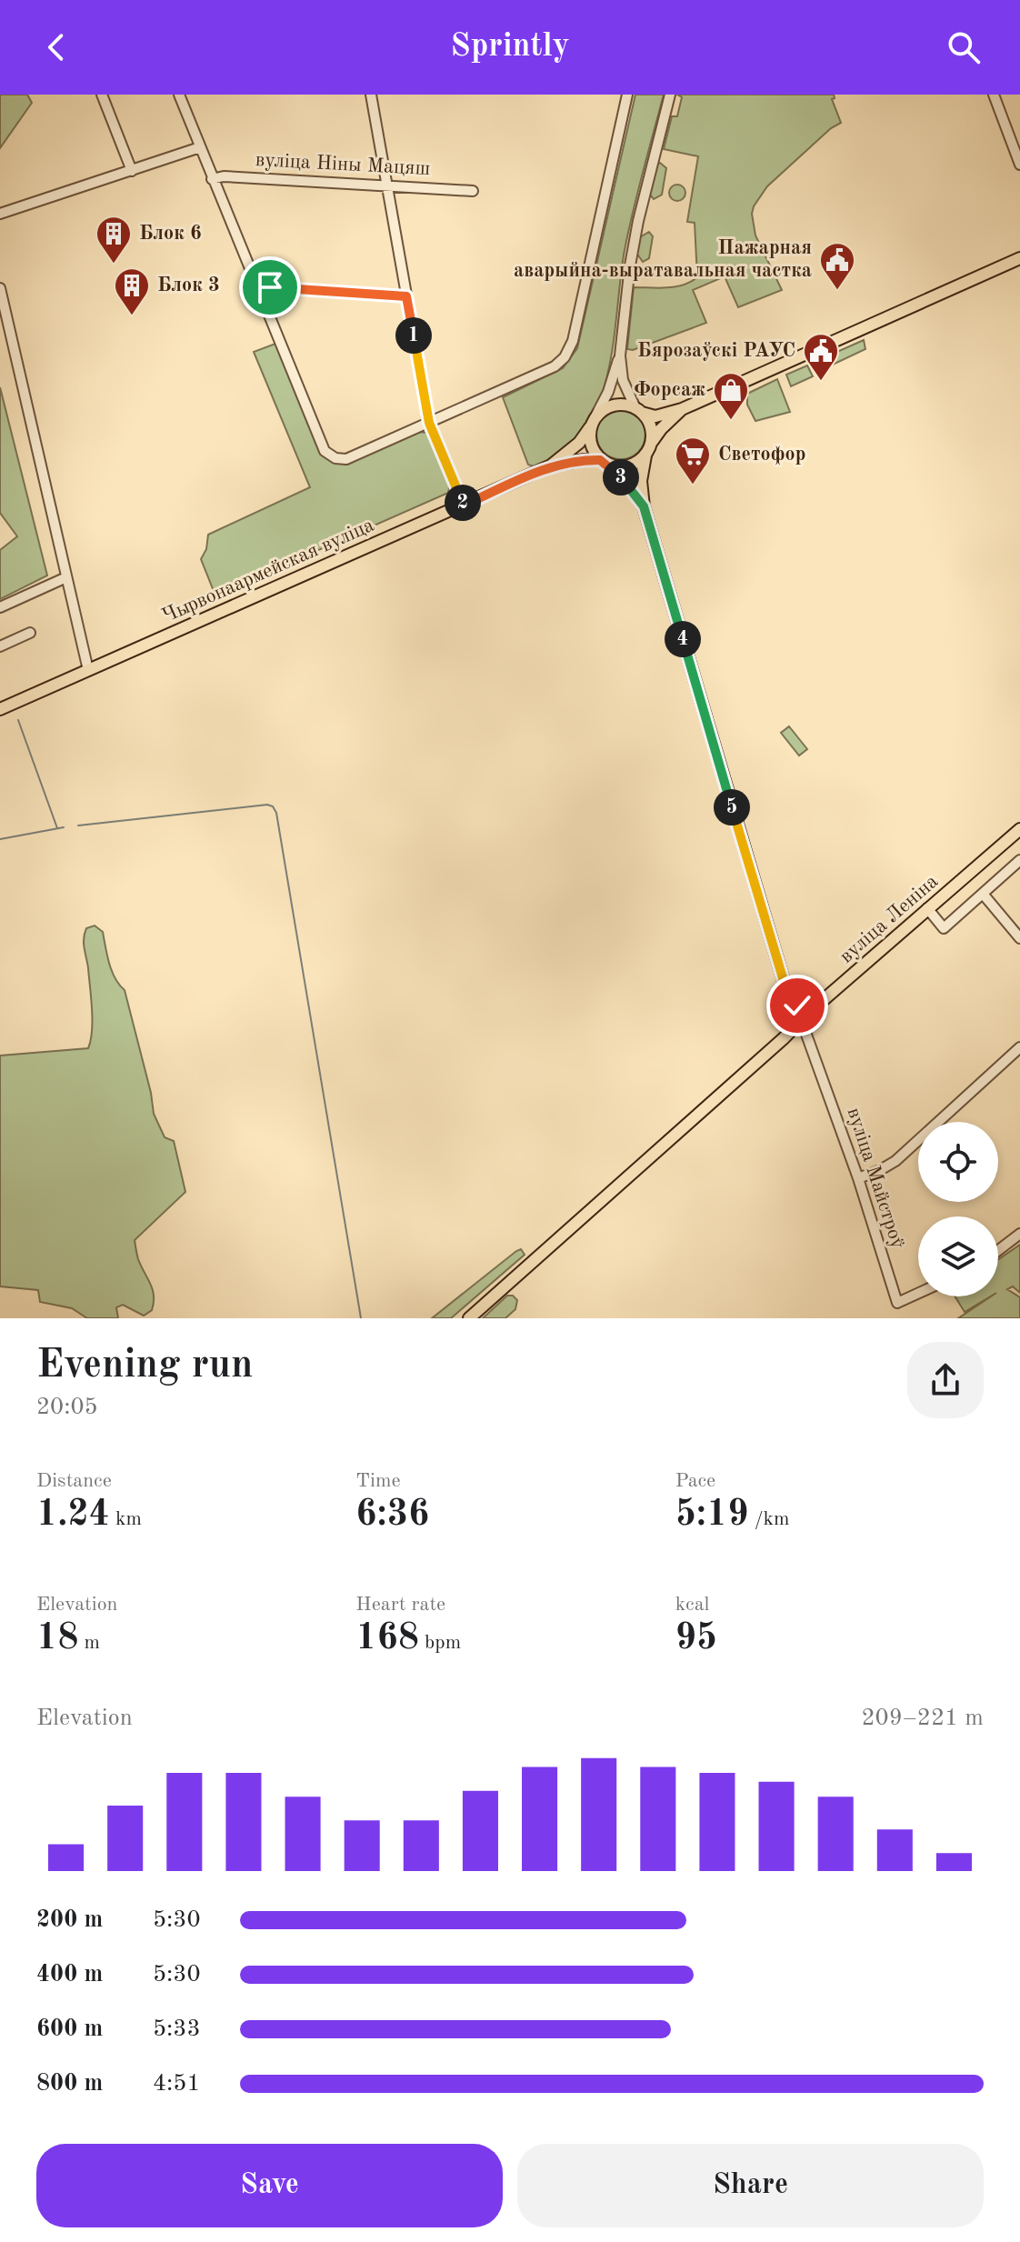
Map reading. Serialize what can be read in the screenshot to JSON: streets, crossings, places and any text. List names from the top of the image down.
{
  "streets": {
    "main road": ["Чырвонаармейская вуліца", "вуліца Леніна"],
    "street": ["вуліца Ніны Мацяш", "вуліца Майстроў"]
  },
  "crossings": [
    ["вуліца Леніна", "вуліца Майстроў"]
  ],
  "places": {
    "building": ["Блок 6", "Блок 3"],
    "public building": ["Пажарная аварыйна-выратавальная частка", "Бярозаўскі РАУС"],
    "shop": ["Форсаж"],
    "supermarket": ["Светофор"]
  },
  "page": {
    "header": "Sprintly",
    "pins": [
      "1",
      "3",
      "2",
      "4",
      "5"
    ],
    "heading": ["Evening run", "20:05"],
    "stats": [
      ["Distance", "1.24 km"],
      ["Time", "6:36"],
      ["Pace", "5:19 /km"],
      ["Elevation", "18 m"],
      ["Heart rate", "168 bpm"],
      ["kcal", "95"]
    ],
    "chart": ["Elevation", "209–221 m"],
    "list": [
      {
        "name": "200 m",
        "note": "5:30"
      },
      {
        "name": "400 m",
        "note": "5:30"
      },
      {
        "name": "600 m",
        "note": "5:33"
      },
      {
        "name": "800 m",
        "note": "4:51"
      }
    ],
    "buttons": ["Save", "Share"]
  }
}
